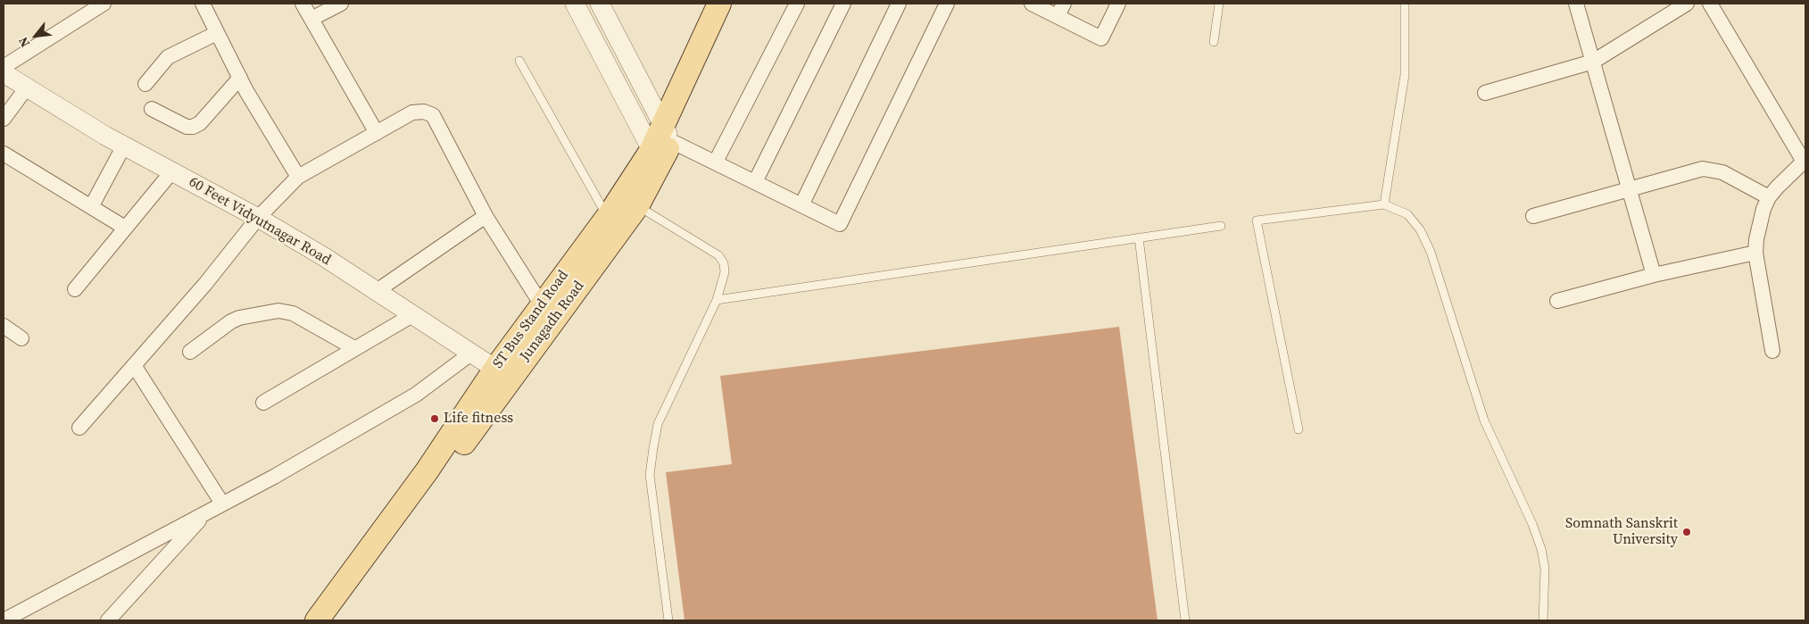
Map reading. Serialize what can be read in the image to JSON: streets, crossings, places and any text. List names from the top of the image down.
{
  "streets": {
    "main road": ["ST Bus Stand Road", "Junagadh Road"],
    "street": ["60 Feet Vidyutnagar Road"]
  },
  "crossings": [
    ["60 Feet Vidyutnagar Road", "ST Bus Stand Road"],
    ["ST Bus Stand Road", "Junagadh Road"]
  ],
  "places": ["Life fitness", "Somnath Sanskrit University"],
  "north": "bottom left"
}
